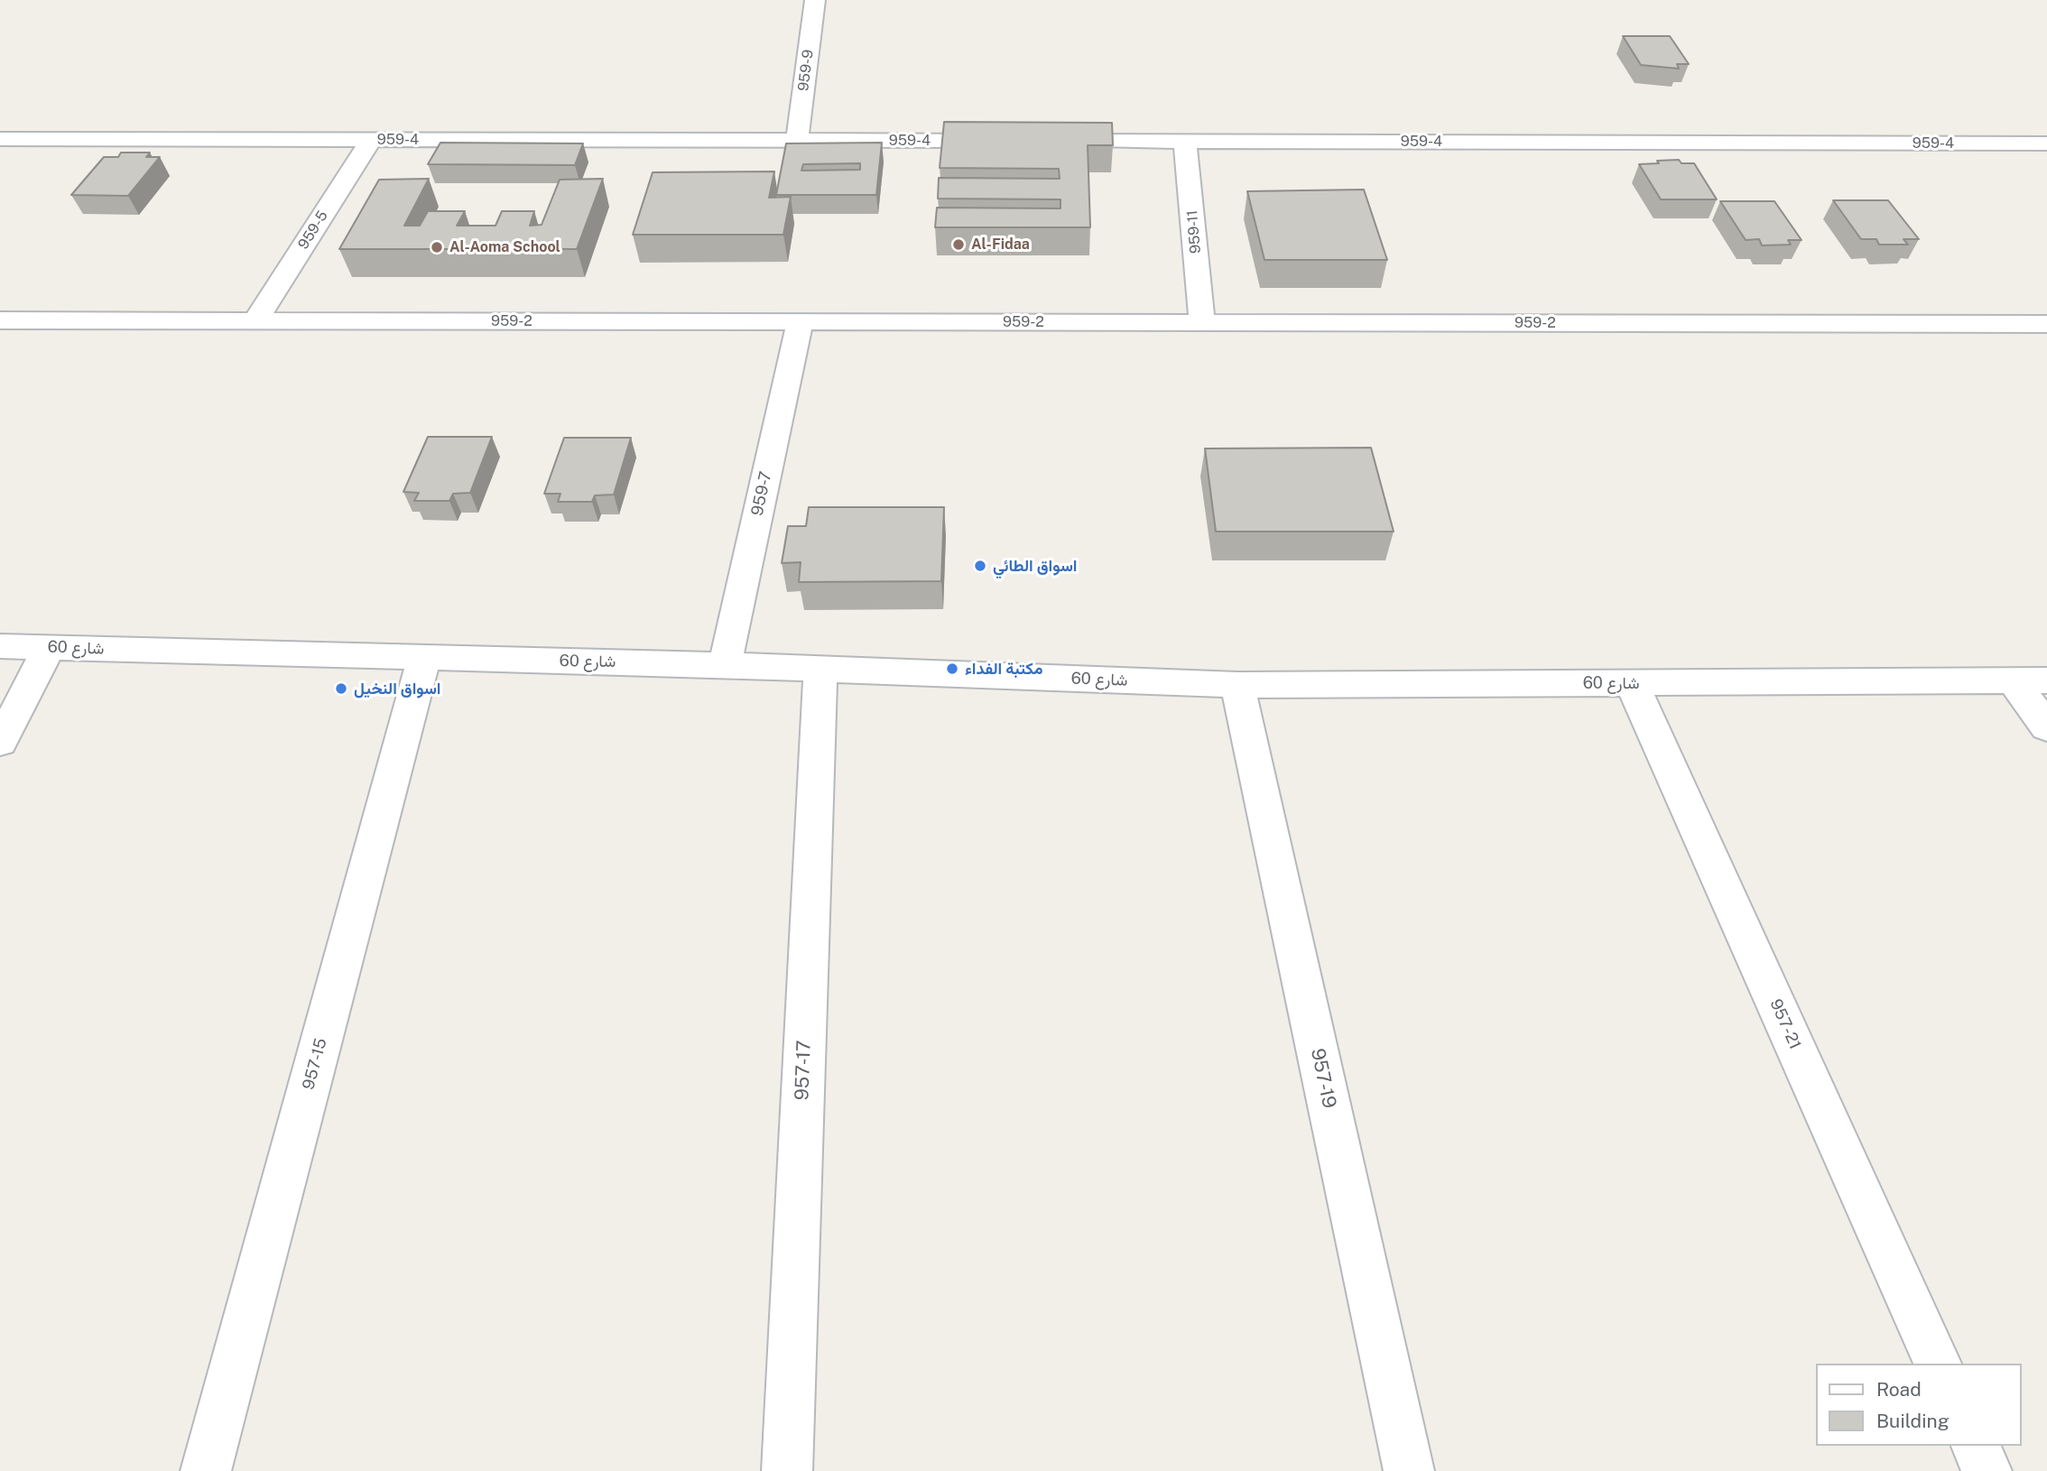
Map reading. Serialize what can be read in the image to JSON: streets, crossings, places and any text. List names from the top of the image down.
{
  "streets": {
    "street": [
      "959-9",
      "959-4",
      "959-5",
      "959-11",
      "959-2",
      "959-7",
      "شارع 60",
      "957-21",
      "957-15",
      "957-17",
      "957-19"
    ]
  },
  "crossings": [
    ["959-9", "959-4"],
    ["959-4", "959-5"],
    ["959-4", "959-11"],
    ["959-5", "959-2"],
    ["959-11", "959-2"],
    ["959-2", "959-7"],
    ["959-7", "شارع 60"],
    ["شارع 60", "957-21"],
    ["شارع 60", "957-15"],
    ["شارع 60", "957-17"],
    ["شارع 60", "957-19"]
  ],
  "places": [
    "Al-Fidaa",
    "Al-Aoma School",
    "اسواق الطائي",
    "مكتبة الفداء",
    "اسواق النخيل"
  ],
  "legend": ["Road", "Building"]
}
